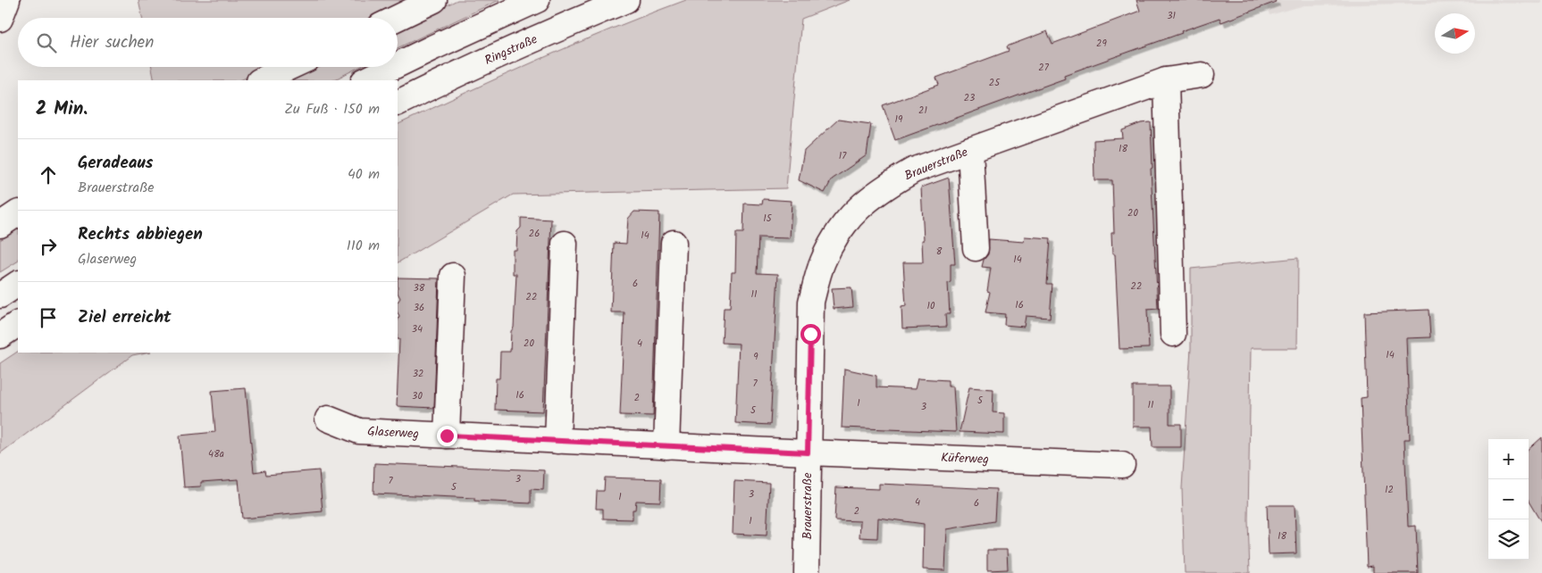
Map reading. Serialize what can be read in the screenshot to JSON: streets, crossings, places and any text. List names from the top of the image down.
{
  "streets": {
    "main road": [
      "Ringstraße",
      "Brauerstraße",
      "Glaserweg",
      "Küferweg"
    ]
  },
  "crossings": [
    ["Brauerstraße", "Glaserweg"],
    ["Brauerstraße", "Küferweg"],
    ["Glaserweg", "Küferweg"]
  ],
  "house_numbers": [
    "31",
    "29",
    "27",
    "25",
    "23",
    "21",
    "19",
    "18",
    "17",
    "20",
    "15",
    "26",
    "14",
    "8",
    "14",
    "6",
    "22",
    "38",
    "11",
    "22",
    "16",
    "10",
    "36",
    "34",
    "20",
    "4",
    "14",
    "9",
    "32",
    "7",
    "16",
    "30",
    "2",
    "5",
    "1",
    "11",
    "3",
    "5",
    "48a",
    "3",
    "7",
    "5",
    "12",
    "3",
    "1",
    "4",
    "6",
    "2",
    "1",
    "18"
  ],
  "north": "right",
  "page": {
    "search": "Hier suchen",
    "heading": ["2 Min.", "Zu Fuß · 150 m"],
    "list": [
      ["Geradeaus", "Brauerstraße", "40 m"],
      ["Rechts abbiegen", "Glaserweg", "110 m"],
      "Ziel erreicht"
    ],
    "map_buttons": ["+", "−"]
  }
}
